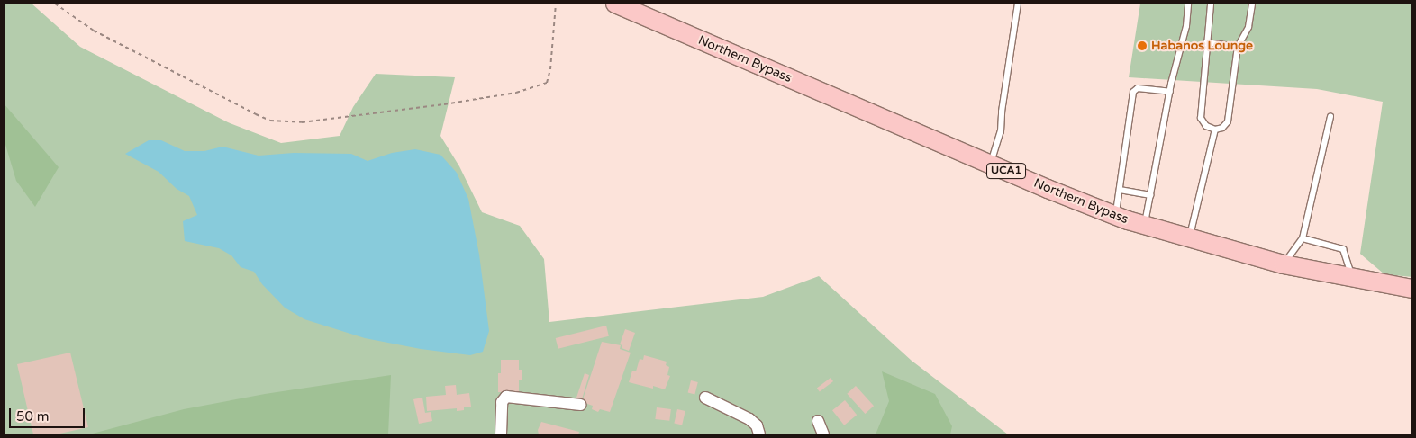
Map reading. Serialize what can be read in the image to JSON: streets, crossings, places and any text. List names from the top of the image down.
{
  "streets": {
    "main road": ["Northern Bypass", "UCA1"]
  },
  "places": ["Habanos Lounge"],
  "scale_bar": "50 m"
}
